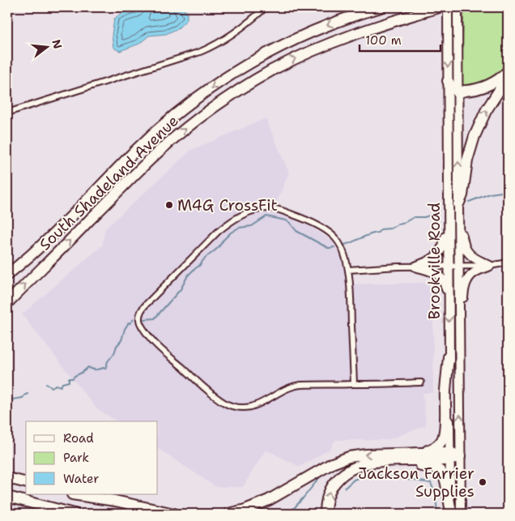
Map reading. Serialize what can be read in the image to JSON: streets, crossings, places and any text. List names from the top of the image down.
{
  "streets": {
    "highway": ["South Shadeland Avenue"],
    "main road": ["Brookville Road"]
  },
  "places": ["M4G CrossFit", "Jackson Farrier Supplies"],
  "legend": ["Road", "Park", "Water"],
  "scale_bar": "100 m",
  "north": "right"
}
